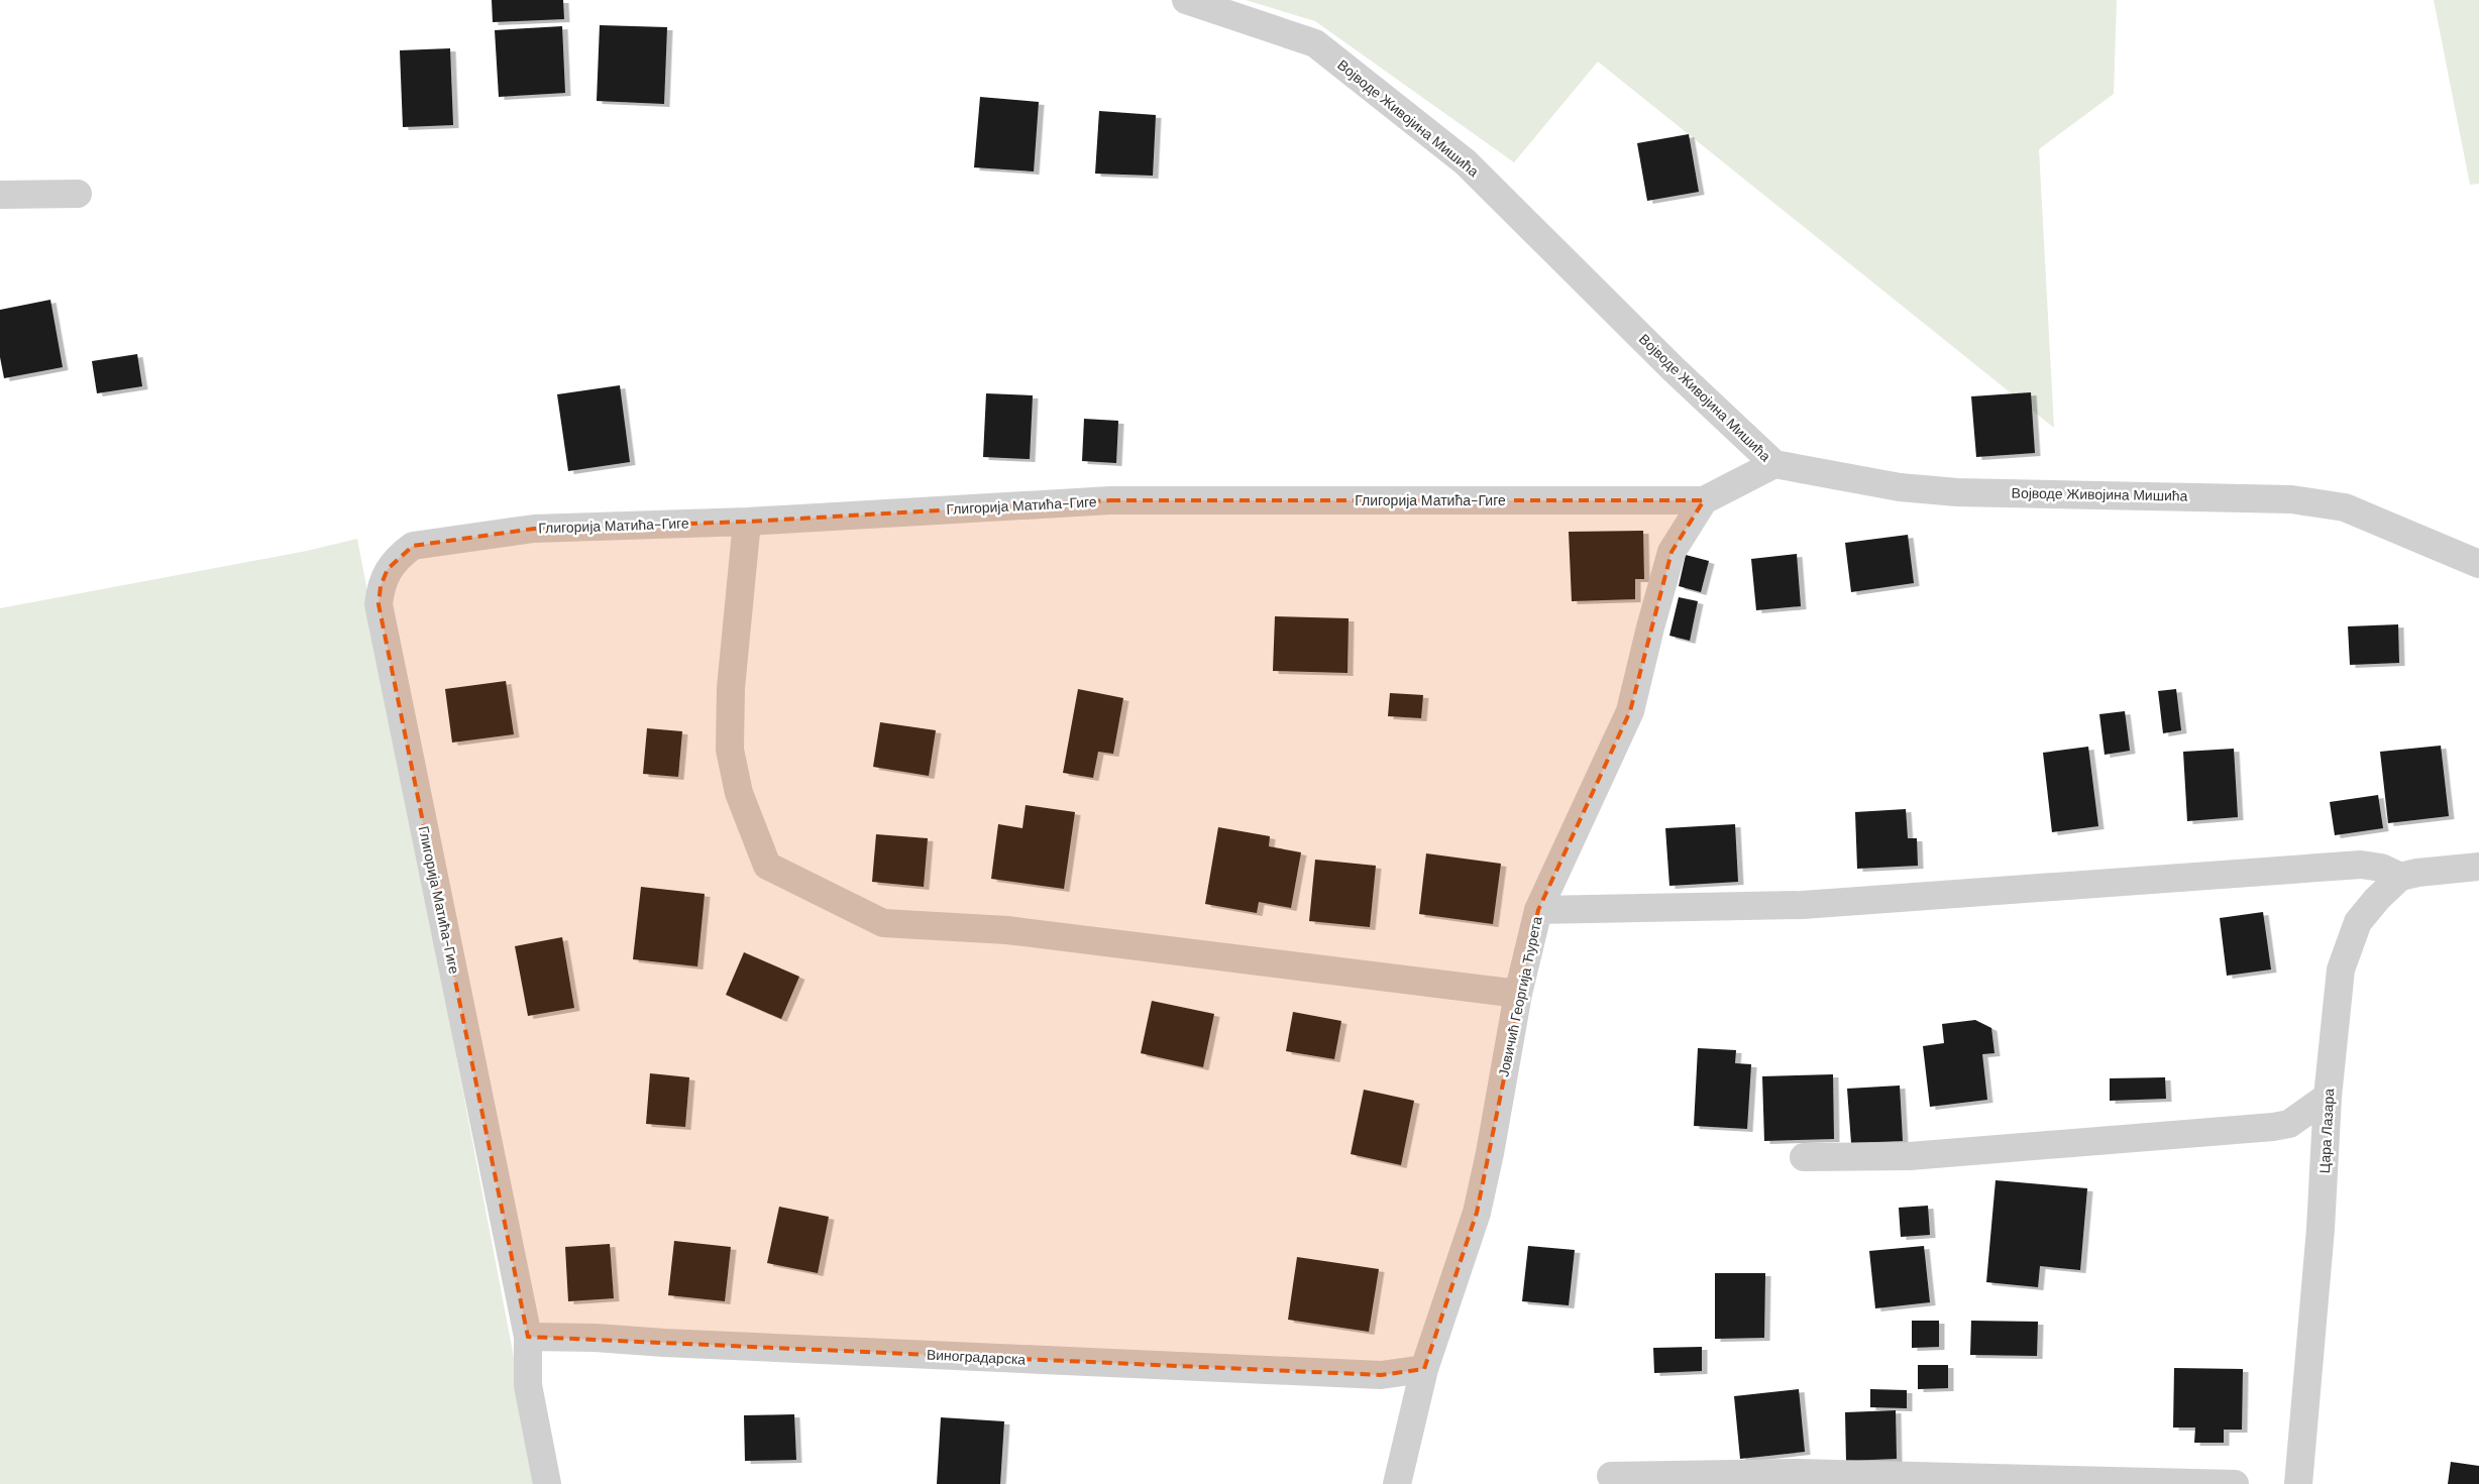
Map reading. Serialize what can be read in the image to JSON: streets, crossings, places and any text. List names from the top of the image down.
{
  "streets": {
    "street": [
      "Војводе Живојина Мишића",
      "Глигорија Матића-Гиге",
      "Јовичић Георгија Ћурета",
      "Цара Лазара",
      "Виноградарска"
    ]
  },
  "crossings": [
    ["Војводе Живојина Мишића", "Глигорија Матића-Гиге"],
    ["Глигорија Матића-Гиге", "Јовичић Георгија Ћурета"],
    ["Глигорија Матића-Гиге", "Виноградарска"],
    ["Јовичић Георгија Ћурета", "Виноградарска"]
  ]
}
